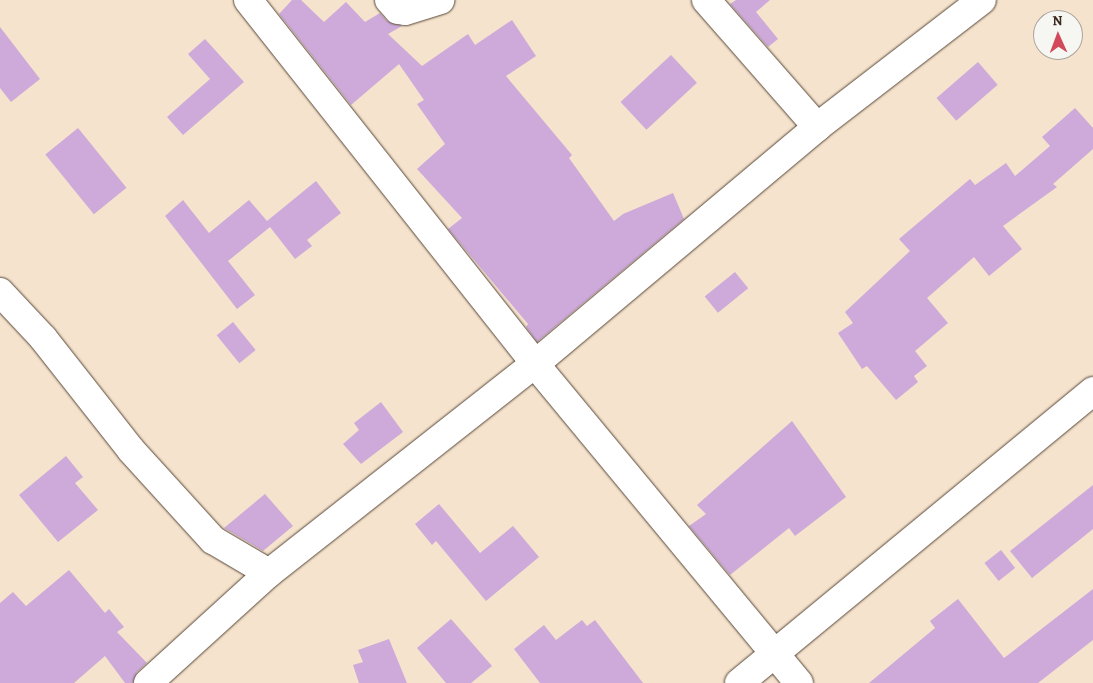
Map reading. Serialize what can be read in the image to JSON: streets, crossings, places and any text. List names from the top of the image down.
{
  "north": "top"
}
